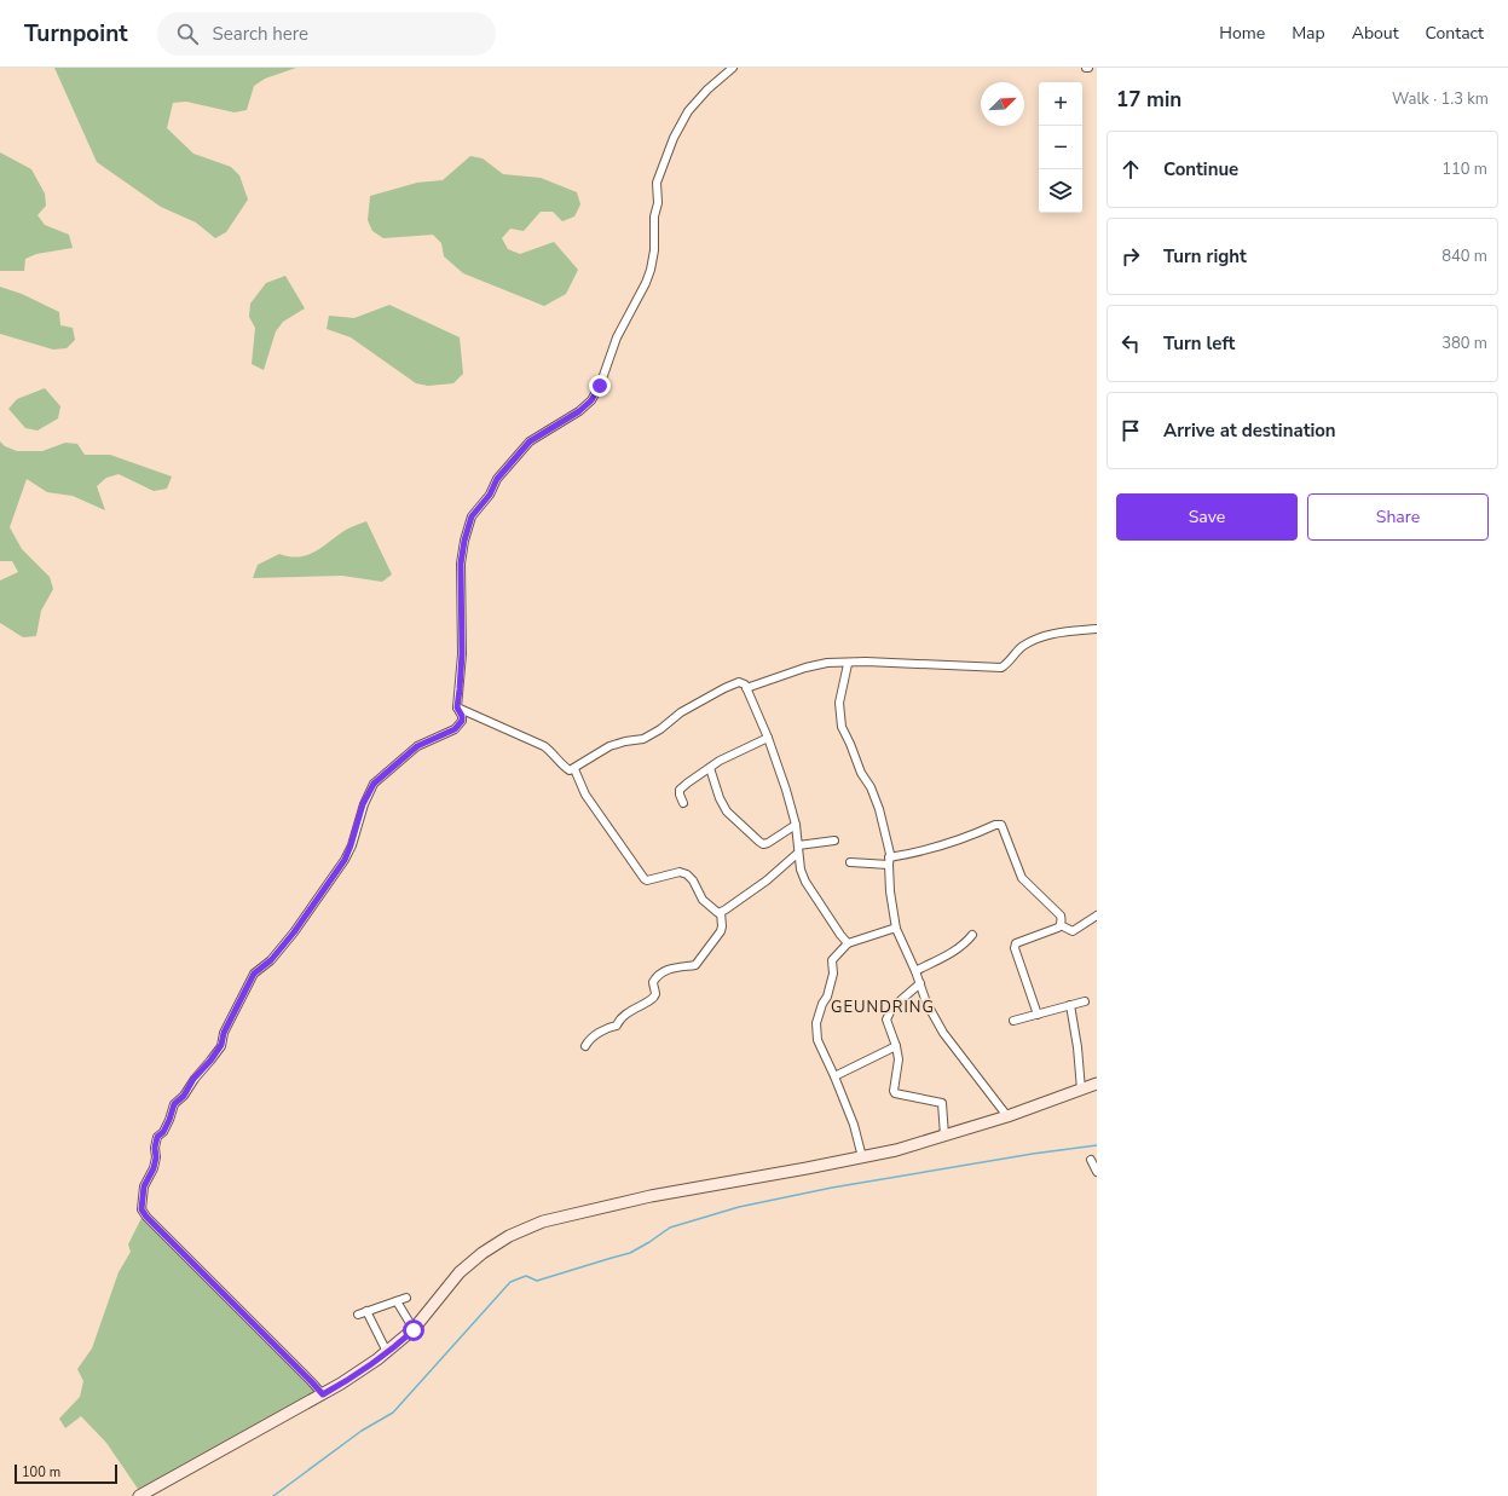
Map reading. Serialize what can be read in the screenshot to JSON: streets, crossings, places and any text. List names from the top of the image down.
{
  "districts": ["GEUNDRING"],
  "scale_bar": "100 m",
  "north": "top right",
  "page": {
    "header": "Turnpoint",
    "search": "Search here",
    "nav": [
      "Home",
      "Map",
      "About",
      "Contact"
    ],
    "heading": ["17 min", "Walk · 1.3 km"],
    "map_buttons": ["+", "−"],
    "list": [
      ["Continue", "110 m"],
      ["Turn right", "840 m"],
      ["Turn left", "380 m"],
      "Arrive at destination"
    ],
    "buttons": ["Save", "Share"],
    "scale": "100 m"
  }
}
